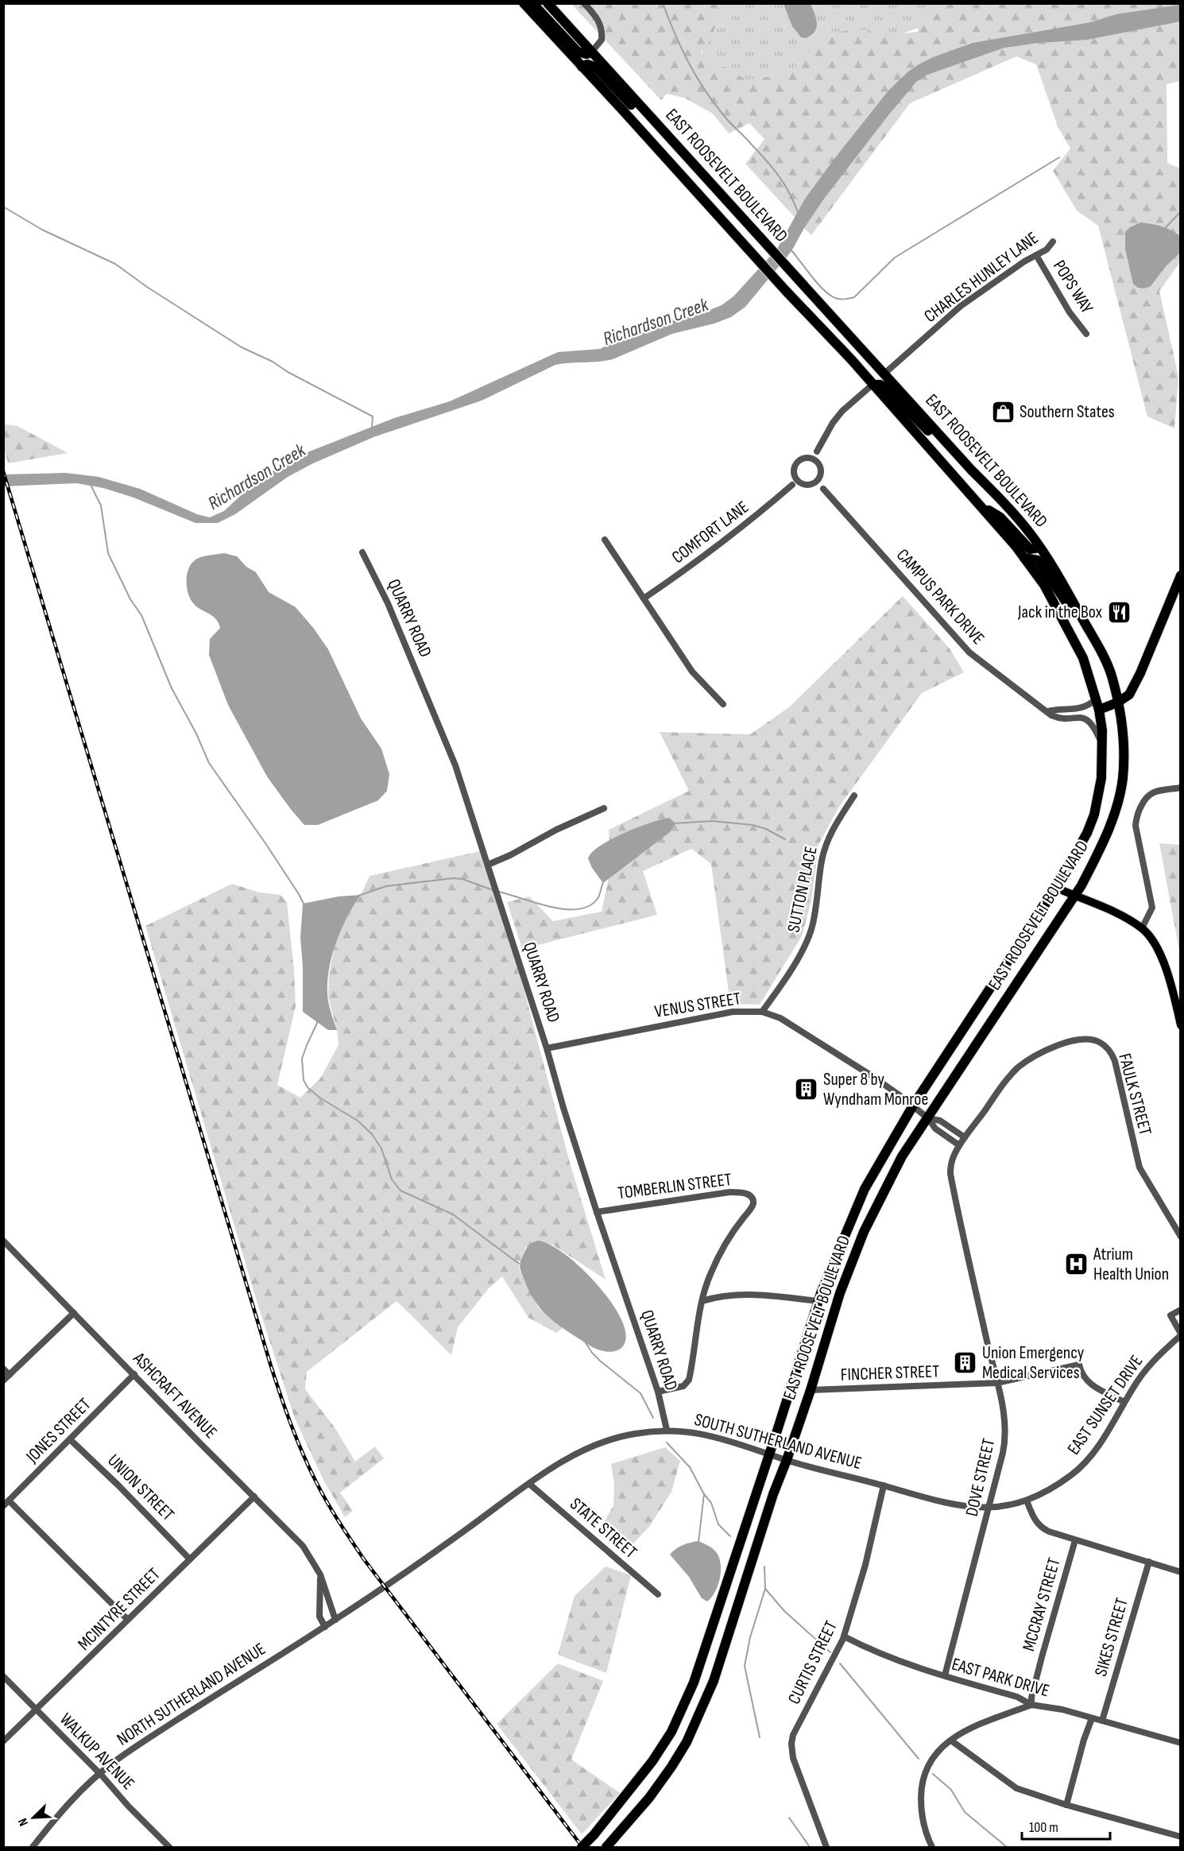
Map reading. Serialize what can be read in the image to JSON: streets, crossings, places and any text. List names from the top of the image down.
{
  "streets": {
    "highway": ["EAST ROOSEVELT BOULEVARD"],
    "street": [
      "CHARLES HUNLEY LANE",
      "POPS WAY",
      "COMFORT LANE",
      "CAMPUS PARK DRIVE",
      "QUARRY ROAD",
      "SUTTON PLACE",
      "VENUS STREET",
      "FAULK STREET",
      "TOMBERLIN STREET",
      "FINCHER STREET",
      "ASHCRAFT AVENUE",
      "EAST SUNSET DRIVE",
      "JONES STREET",
      "SOUTH SUTHERLAND AVENUE",
      "DOVE STREET",
      "UNION STREET",
      "STATE STREET",
      "MCCRAY STREET",
      "MCINTYRE STREET",
      "SIKES STREET",
      "CURTIS STREET",
      "EAST PARK DRIVE",
      "NORTH SUTHERLAND AVENUE",
      "WALKUP AVENUE"
    ]
  },
  "crossings": [
    ["EAST ROOSEVELT BOULEVARD", "CHARLES HUNLEY LANE"],
    ["EAST ROOSEVELT BOULEVARD", "CAMPUS PARK DRIVE"],
    ["EAST ROOSEVELT BOULEVARD", "VENUS STREET"],
    ["EAST ROOSEVELT BOULEVARD", "FINCHER STREET"],
    ["EAST ROOSEVELT BOULEVARD", "SOUTH SUTHERLAND AVENUE"],
    ["CHARLES HUNLEY LANE", "POPS WAY"],
    ["COMFORT LANE", "CAMPUS PARK DRIVE"],
    ["QUARRY ROAD", "VENUS STREET"],
    ["QUARRY ROAD", "TOMBERLIN STREET"],
    ["QUARRY ROAD", "SOUTH SUTHERLAND AVENUE"],
    ["SUTTON PLACE", "VENUS STREET"],
    ["FAULK STREET", "DOVE STREET"],
    ["FINCHER STREET", "EAST SUNSET DRIVE"],
    ["FINCHER STREET", "DOVE STREET"],
    ["ASHCRAFT AVENUE", "JONES STREET"],
    ["ASHCRAFT AVENUE", "MCINTYRE STREET"],
    ["ASHCRAFT AVENUE", "NORTH SUTHERLAND AVENUE"],
    ["EAST SUNSET DRIVE", "SOUTH SUTHERLAND AVENUE"],
    ["JONES STREET", "UNION STREET"],
    ["SOUTH SUTHERLAND AVENUE", "DOVE STREET"],
    ["SOUTH SUTHERLAND AVENUE", "STATE STREET"],
    ["SOUTH SUTHERLAND AVENUE", "CURTIS STREET"],
    ["SOUTH SUTHERLAND AVENUE", "NORTH SUTHERLAND AVENUE"],
    ["DOVE STREET", "EAST PARK DRIVE"],
    ["UNION STREET", "MCINTYRE STREET"],
    ["MCCRAY STREET", "EAST PARK DRIVE"],
    ["MCINTYRE STREET", "WALKUP AVENUE"],
    ["SIKES STREET", "EAST PARK DRIVE"],
    ["CURTIS STREET", "EAST PARK DRIVE"],
    ["NORTH SUTHERLAND AVENUE", "WALKUP AVENUE"]
  ],
  "water": ["Richardson Creek"],
  "places": {
    "shop": ["Southern States"],
    "restaurant": ["Jack in the Box"],
    "building": ["Super 8 by Wyndham Monroe", "Union Emergency Medical Services"],
    "hospital": ["Atrium Health Union"]
  },
  "scale_bar": "100 m",
  "north": "bottom left"
}
